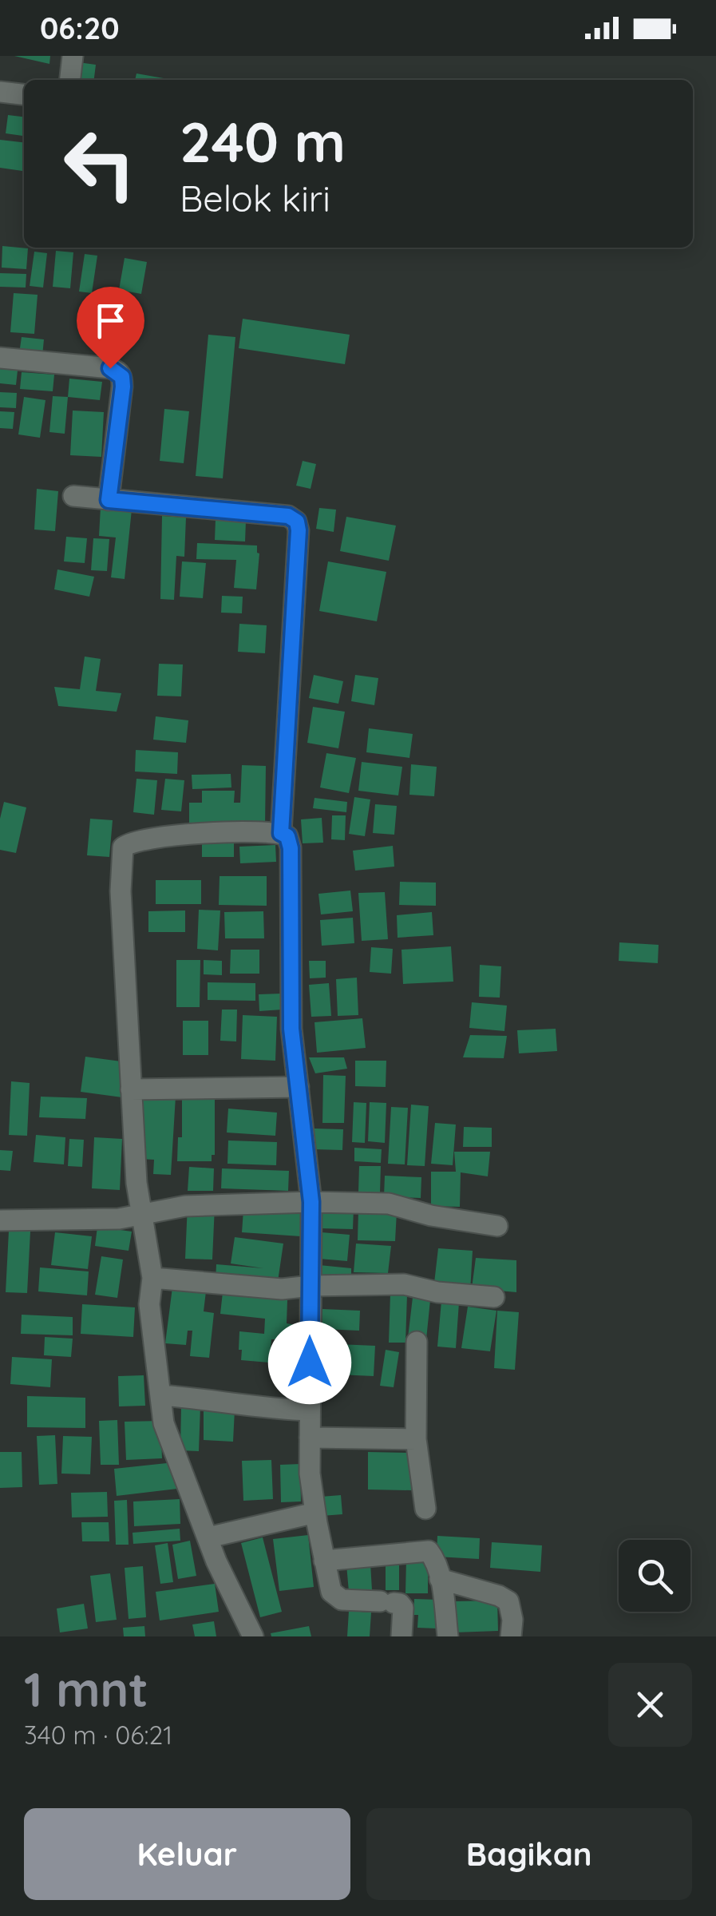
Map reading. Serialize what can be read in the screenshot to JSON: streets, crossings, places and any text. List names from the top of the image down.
{
  "page": {
    "status": "06:20",
    "turn": ["240 m", "Belok kiri"],
    "heading": ["1 mnt", "340 m · 06:21"],
    "buttons": ["Keluar", "Bagikan"]
  }
}
